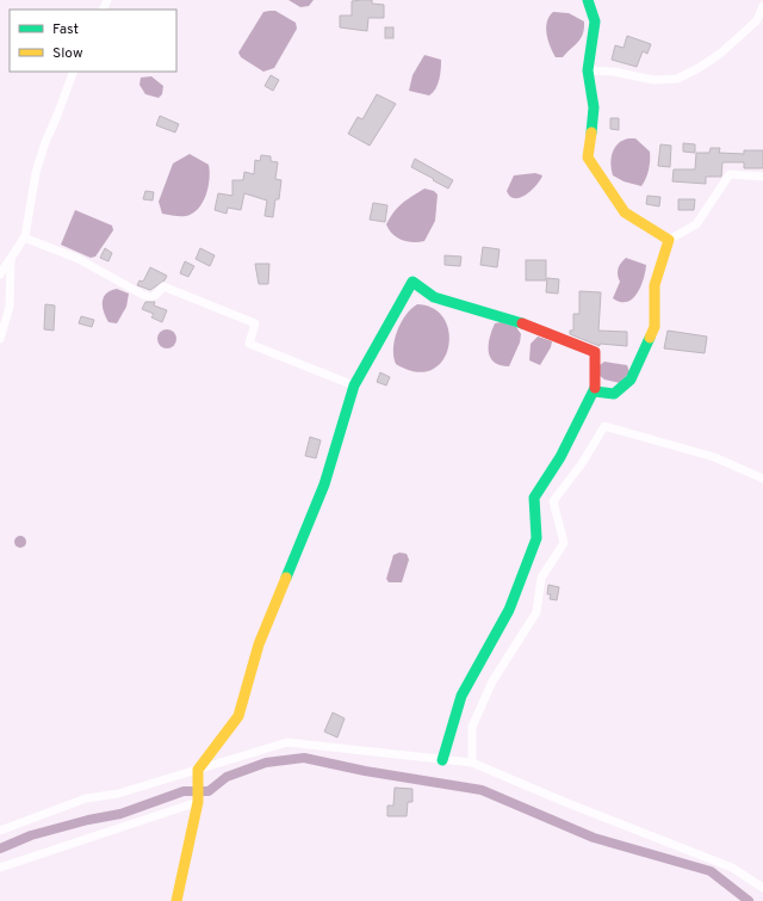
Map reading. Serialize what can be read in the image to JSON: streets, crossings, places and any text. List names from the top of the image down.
{
  "legend": ["Fast", "Slow"]
}
